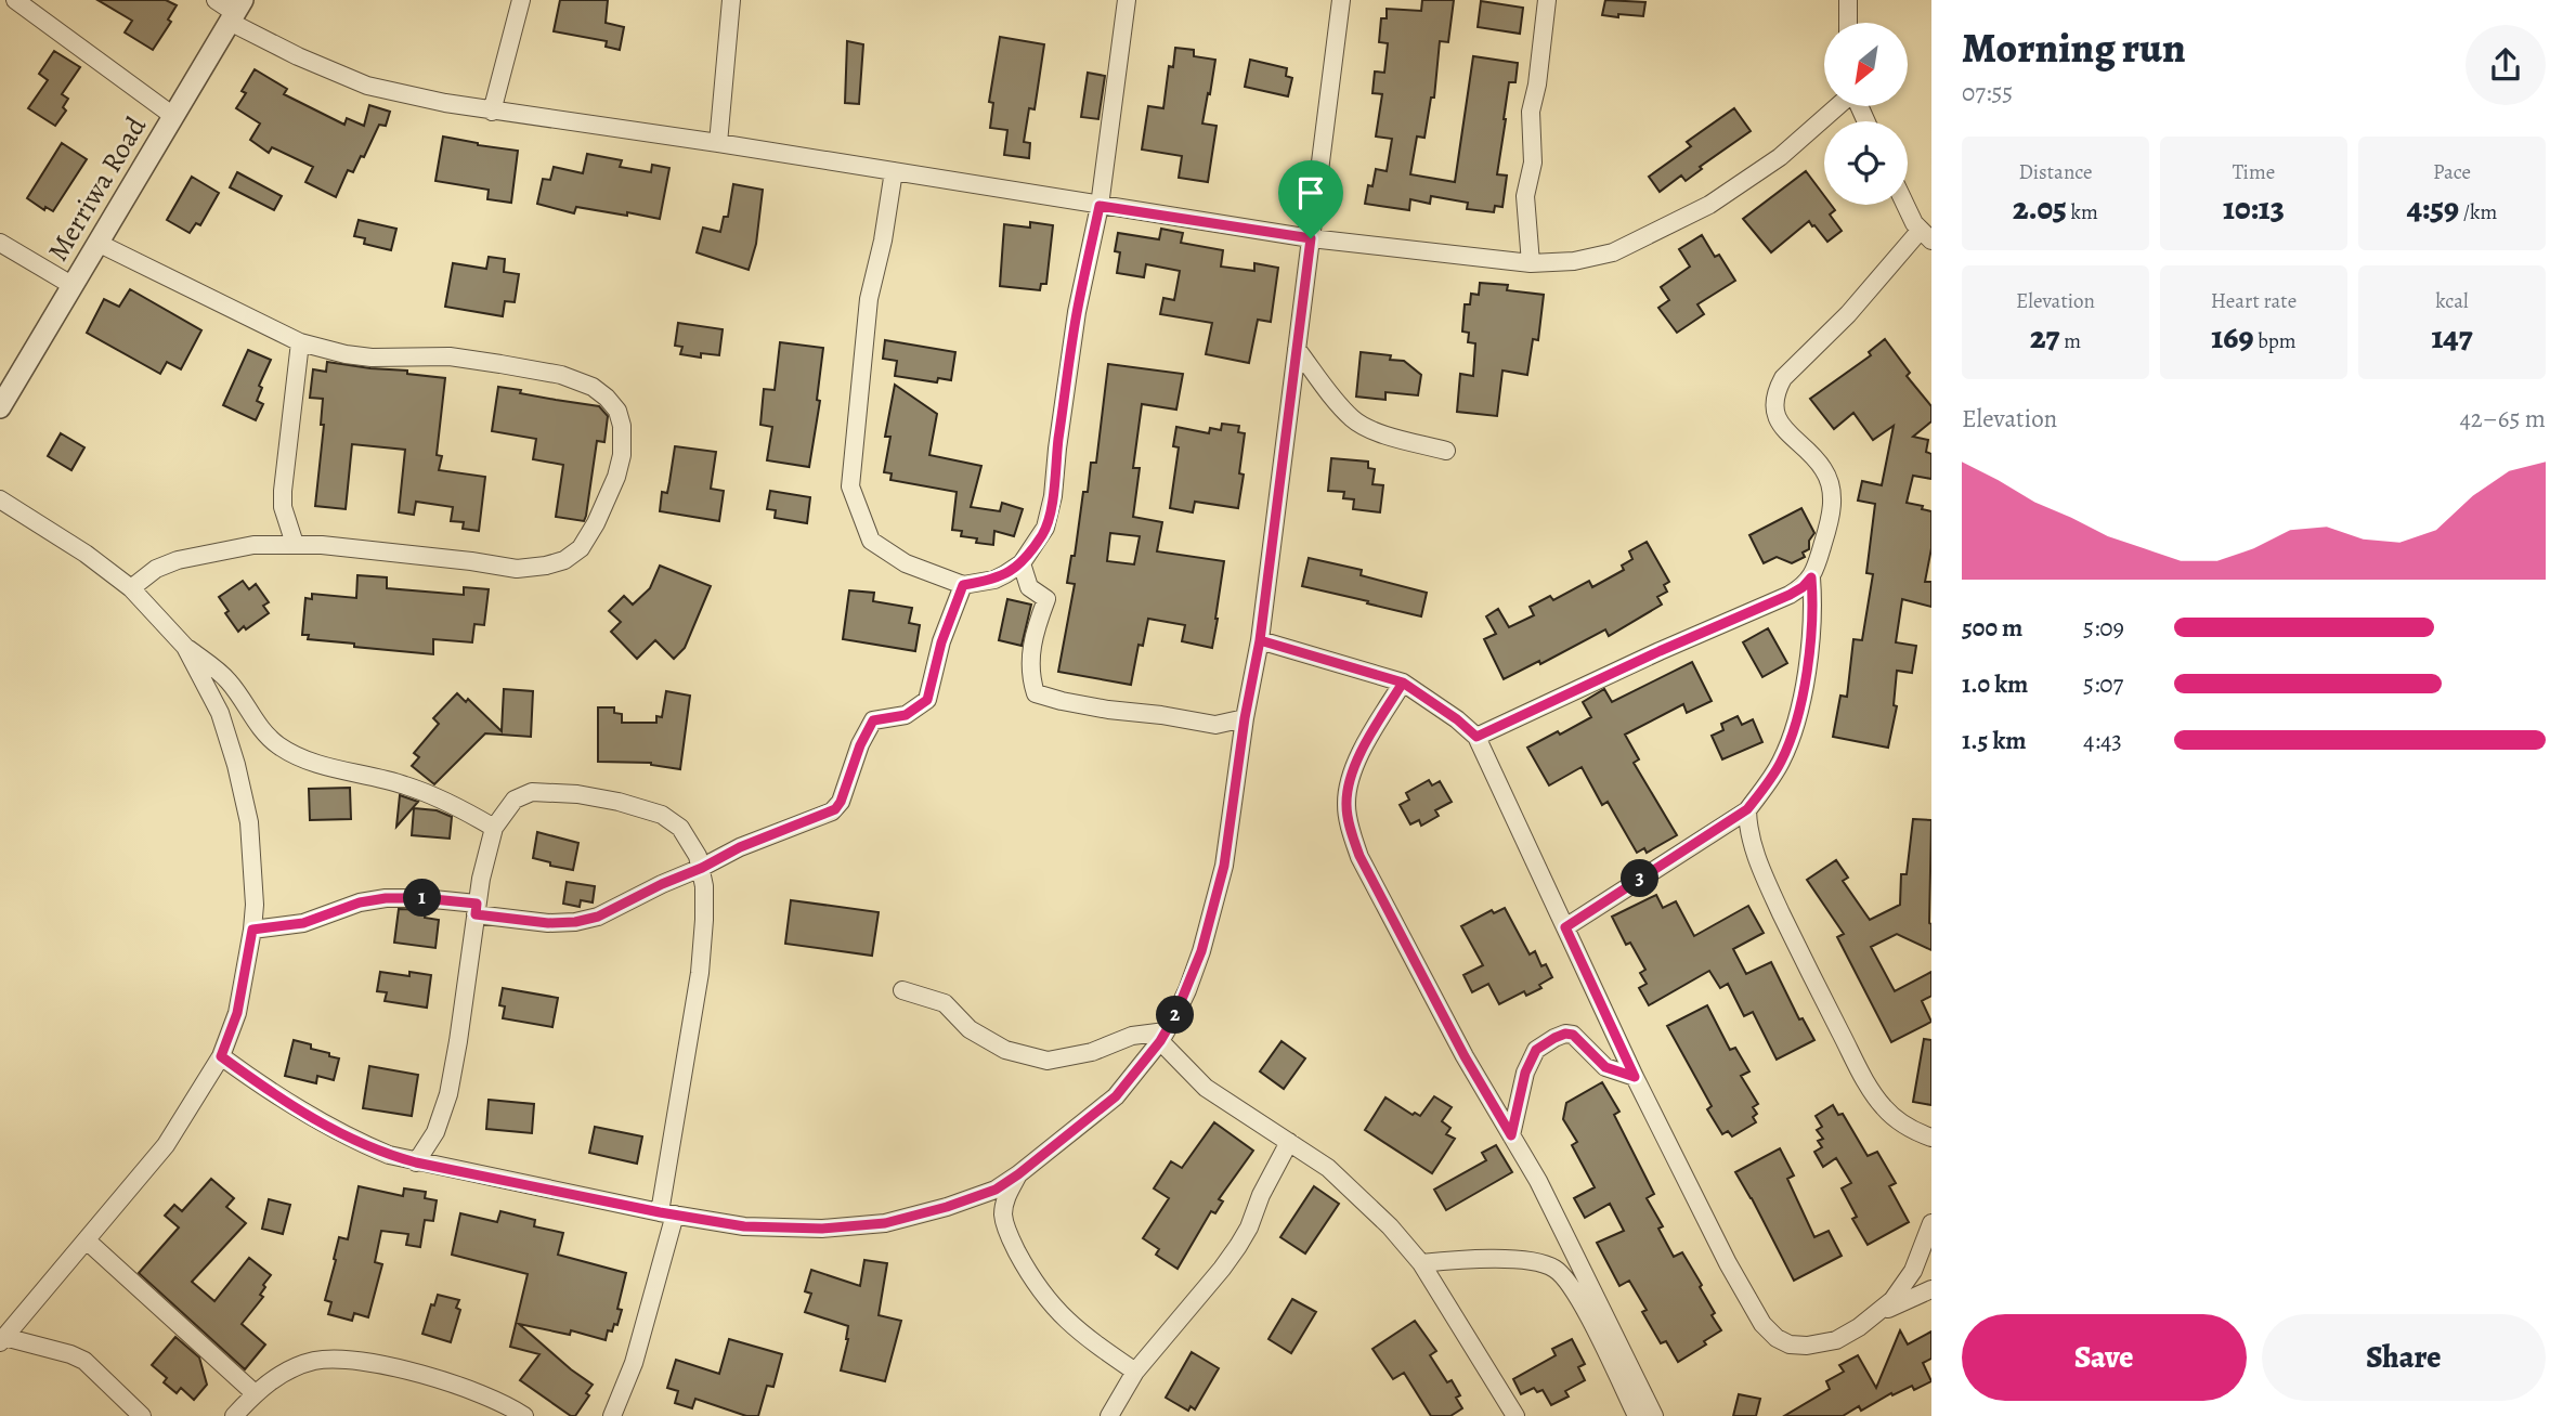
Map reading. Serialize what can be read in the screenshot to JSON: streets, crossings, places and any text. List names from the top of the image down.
{
  "streets": {
    "street": ["Merriwa Road"]
  },
  "north": "bottom left",
  "page": {
    "heading": ["Morning run", "07:55"],
    "stats": [
      ["Distance", "2.05 km"],
      ["Time", "10:13"],
      ["Pace", "4:59 /km"],
      ["Elevation", "27 m"],
      ["Heart rate", "169 bpm"],
      ["kcal", "147"]
    ],
    "chart": ["Elevation", "42–65 m"],
    "list": [
      {
        "name": "500 m",
        "note": "5:09"
      },
      {
        "name": "1.0 km",
        "note": "5:07"
      },
      {
        "name": "1.5 km",
        "note": "4:43"
      }
    ],
    "pins": ["3", "1", "2"],
    "buttons": ["Save", "Share"]
  }
}
